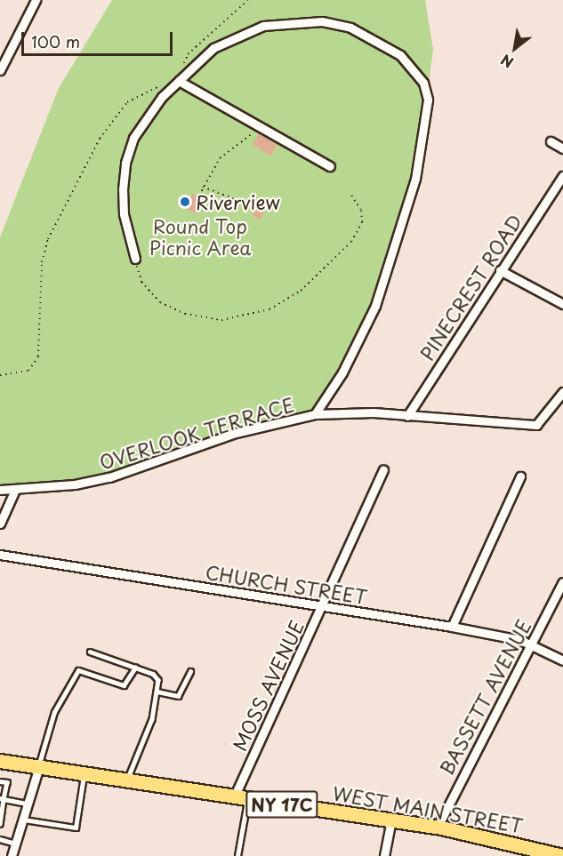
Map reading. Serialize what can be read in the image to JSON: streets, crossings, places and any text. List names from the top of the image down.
{
  "streets": {
    "main road": ["NY 17C", "WEST MAIN STREET"],
    "street": [
      "PINECREST ROAD",
      "OVERLOOK TERRACE",
      "CHURCH STREET",
      "MOSS AVENUE",
      "BASSETT AVENUE"
    ]
  },
  "crossings": [
    ["PINECREST ROAD", "OVERLOOK TERRACE"],
    ["CHURCH STREET", "MOSS AVENUE"],
    ["CHURCH STREET", "BASSETT AVENUE"],
    ["MOSS AVENUE", "WEST MAIN STREET"],
    ["BASSETT AVENUE", "WEST MAIN STREET"]
  ],
  "parks": ["Round Top Picnic Area"],
  "places": ["Riverview"],
  "scale_bar": "100 m",
  "north": "bottom left"
}
